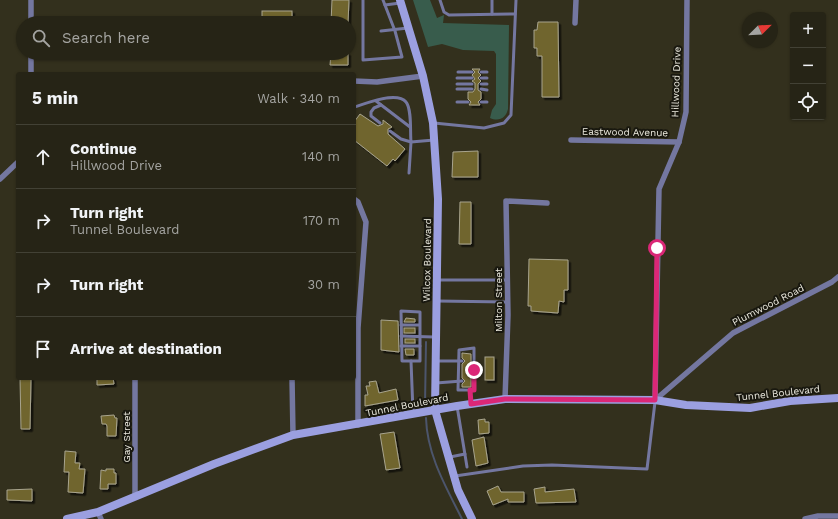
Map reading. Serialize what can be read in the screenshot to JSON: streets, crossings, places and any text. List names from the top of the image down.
{
  "streets": {
    "main road": ["Wilcox Boulevard", "Tunnel Boulevard"],
    "street": [
      "Hillwood Drive",
      "Eastwood Avenue",
      "Milton Street",
      "Plumwood Road",
      "Gay Street"
    ]
  },
  "crossings": [
    ["Hillwood Drive", "Eastwood Avenue"],
    ["Hillwood Drive", "Plumwood Road"],
    ["Hillwood Drive", "Tunnel Boulevard"],
    ["Wilcox Boulevard", "Tunnel Boulevard"],
    ["Milton Street", "Tunnel Boulevard"],
    ["Plumwood Road", "Tunnel Boulevard"],
    ["Tunnel Boulevard", "Gay Street"]
  ],
  "north": "top right",
  "page": {
    "map_buttons": ["+", "−"],
    "search": "Search here",
    "heading": ["5 min", "Walk · 340 m"],
    "list": [
      ["Continue", "Hillwood Drive", "140 m"],
      ["Turn right", "Tunnel Boulevard", "170 m"],
      ["Turn right", "30 m"],
      "Arrive at destination"
    ]
  }
}
